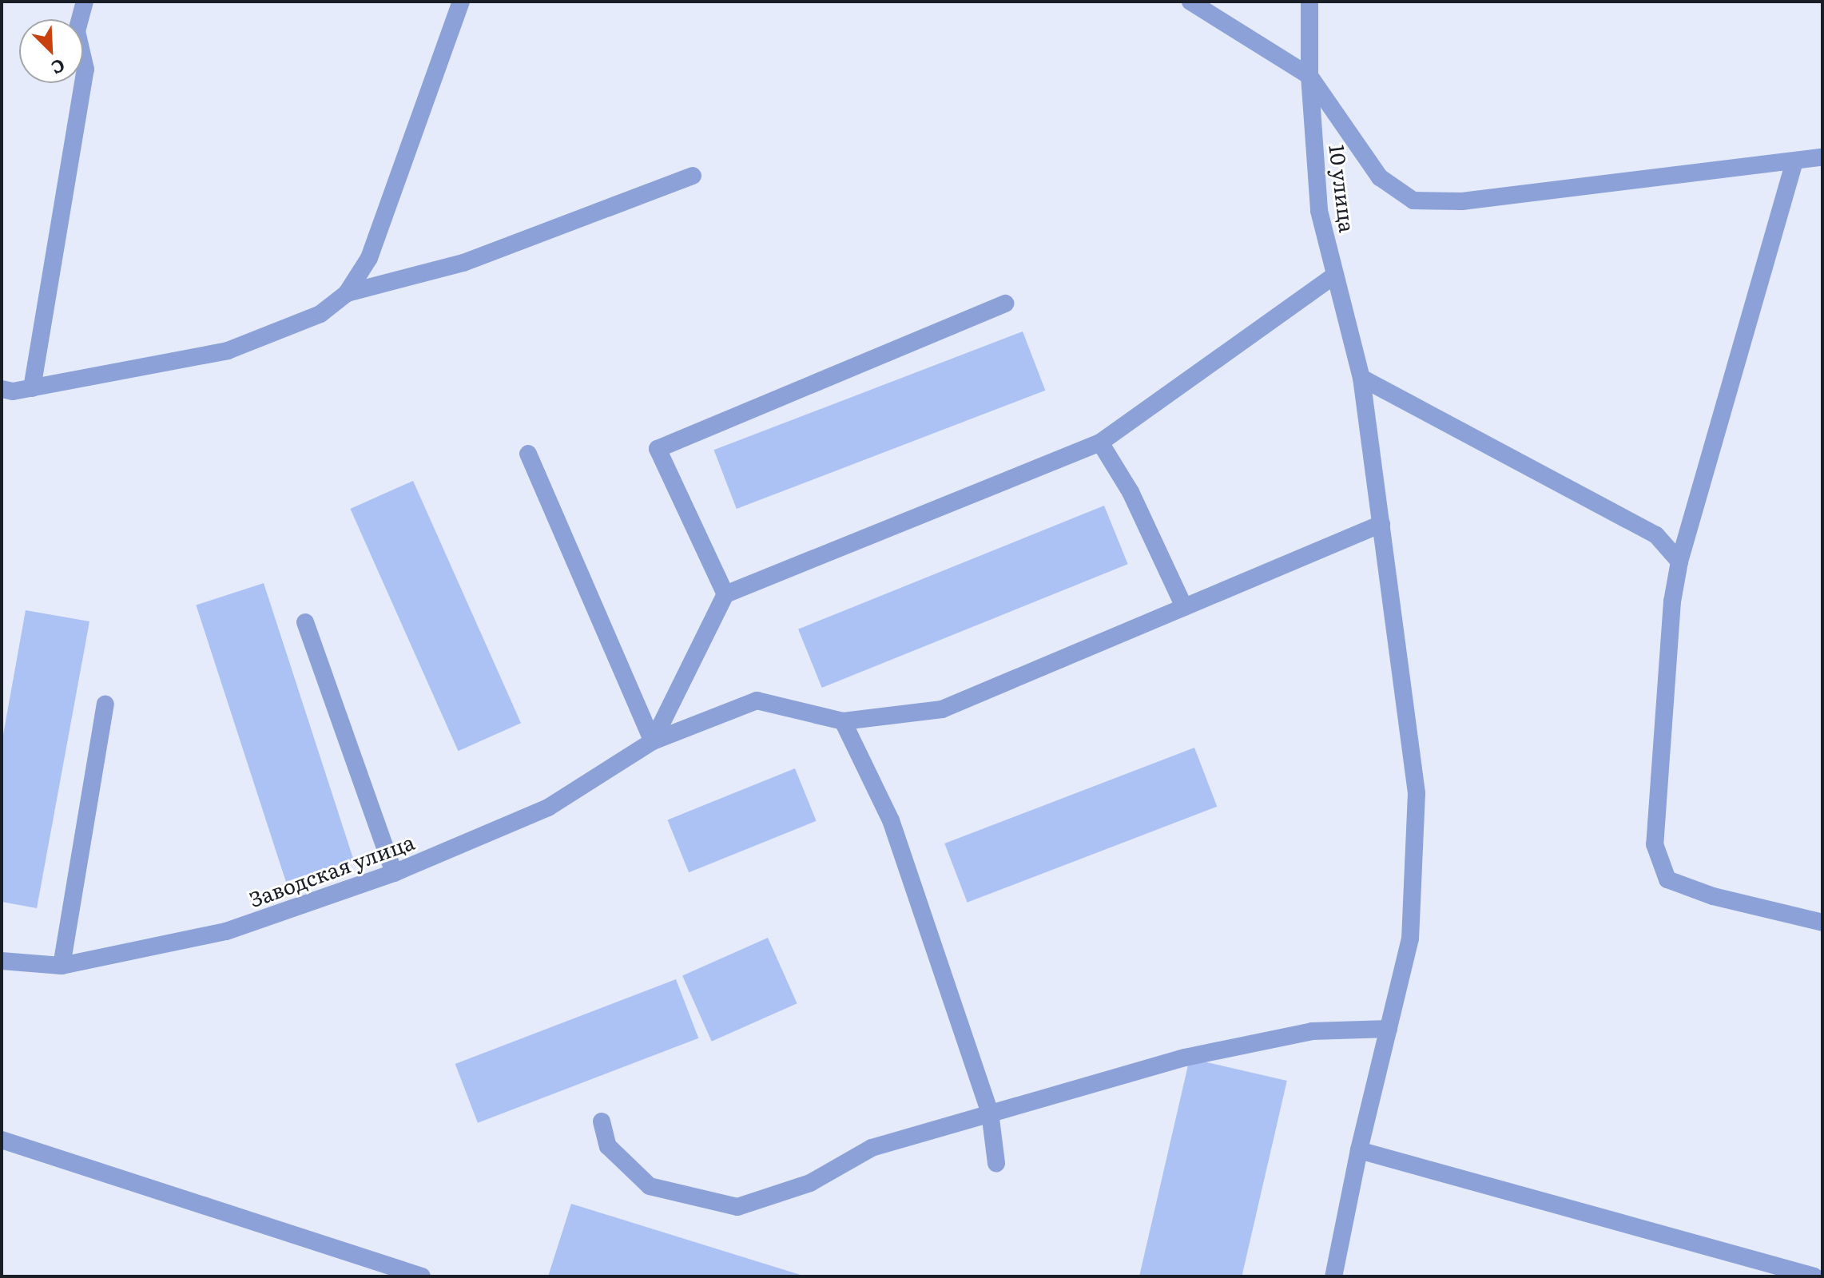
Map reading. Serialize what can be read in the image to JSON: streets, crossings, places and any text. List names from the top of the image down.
{
  "streets": {
    "street": ["10 улица", "Заводская улица"]
  },
  "north": "bottom right"
}
